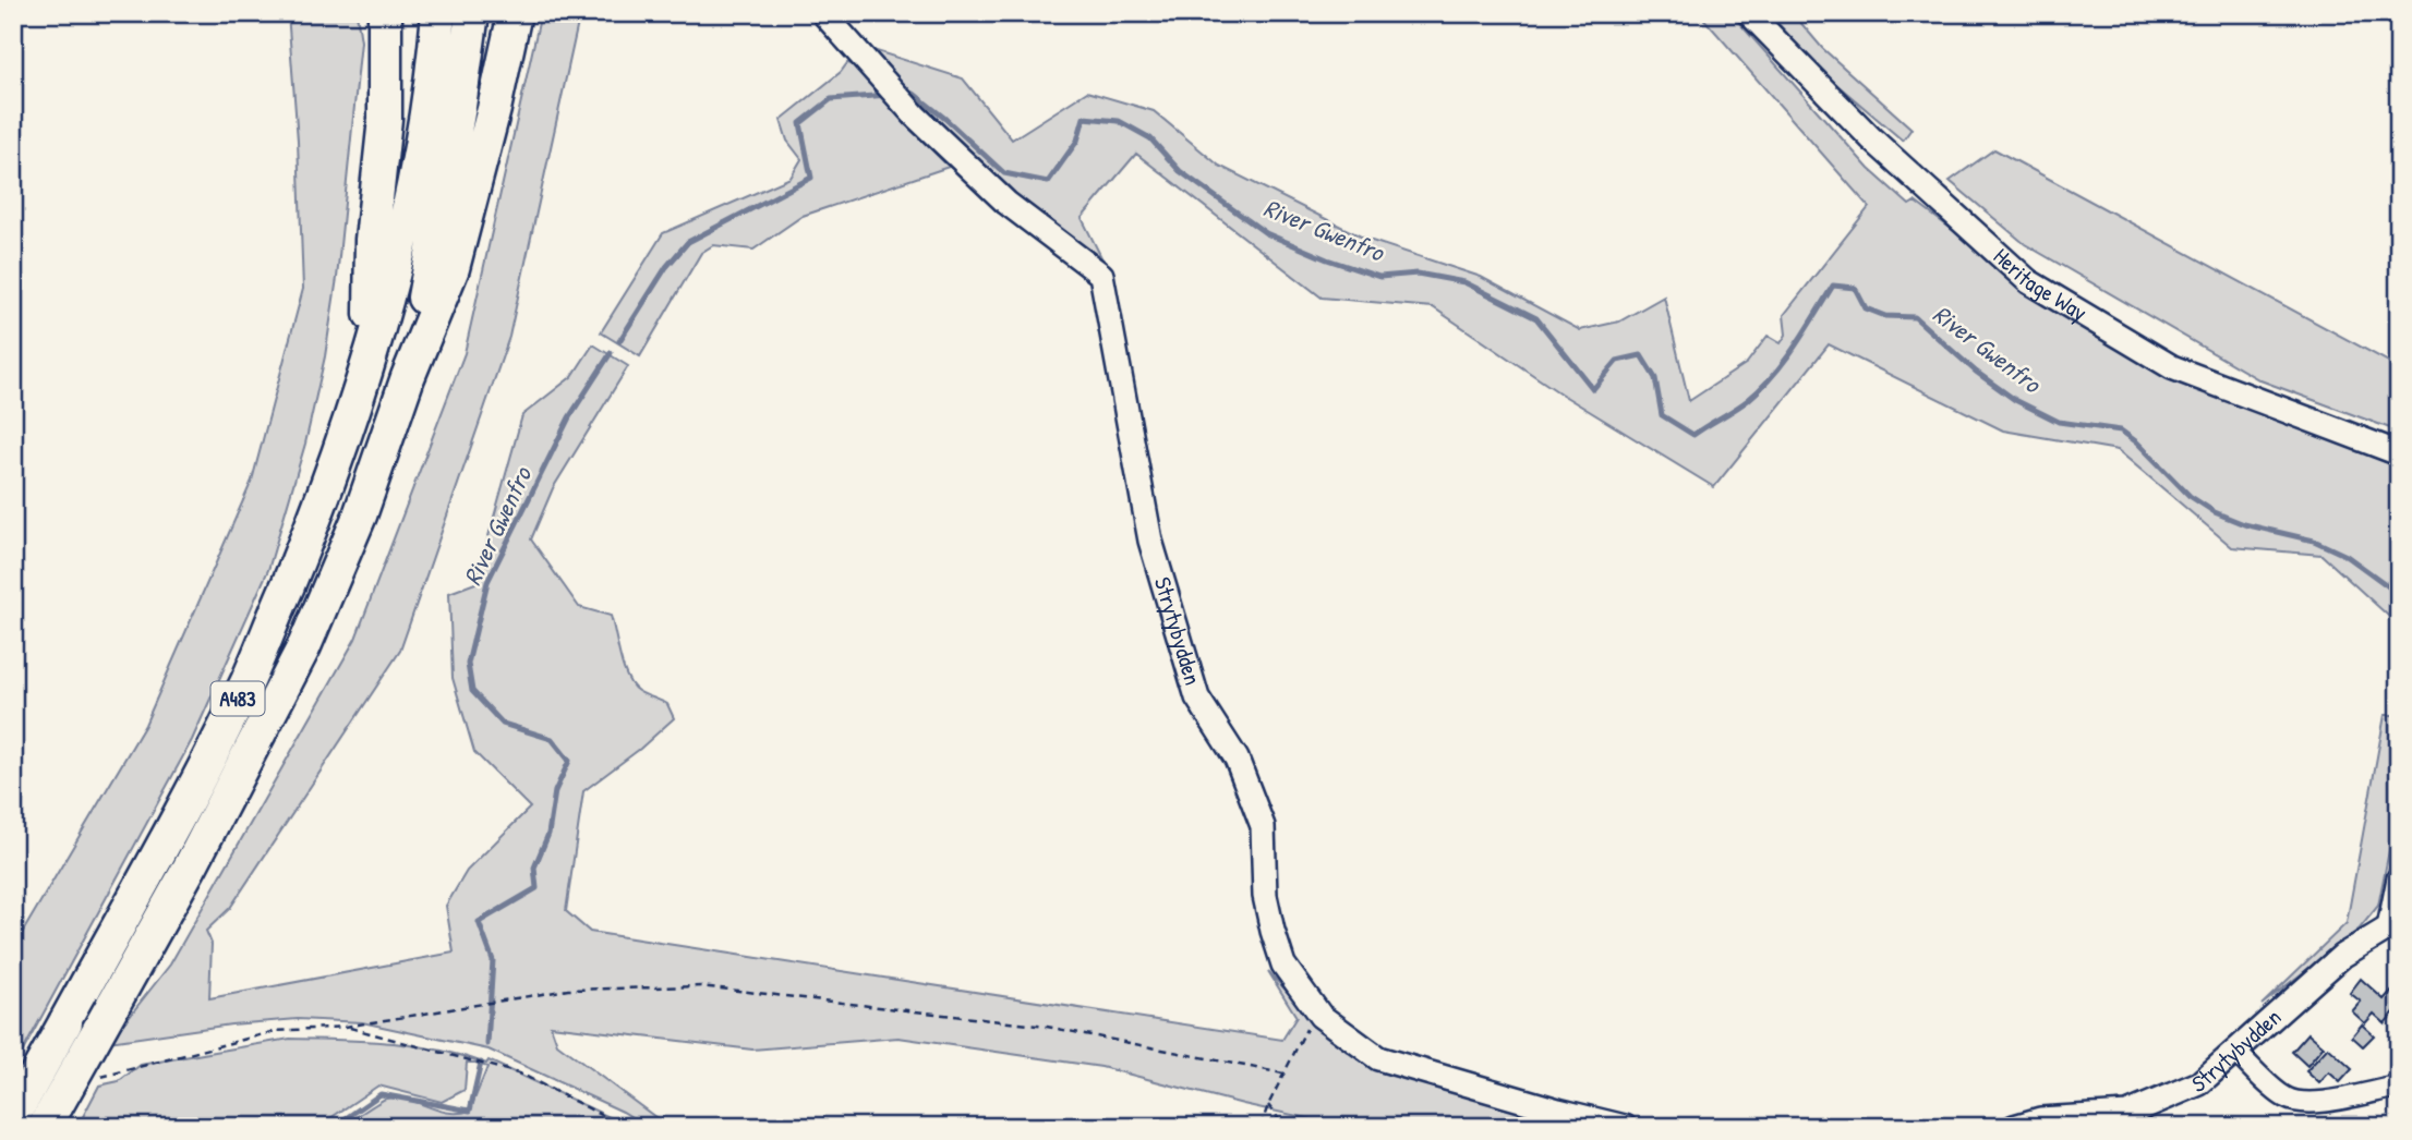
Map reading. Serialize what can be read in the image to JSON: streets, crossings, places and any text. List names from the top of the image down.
{
  "streets": {
    "highway": ["A483"],
    "street": ["Heritage Way", "Strytybydden"]
  },
  "water": ["River Gwenfro"]
}
